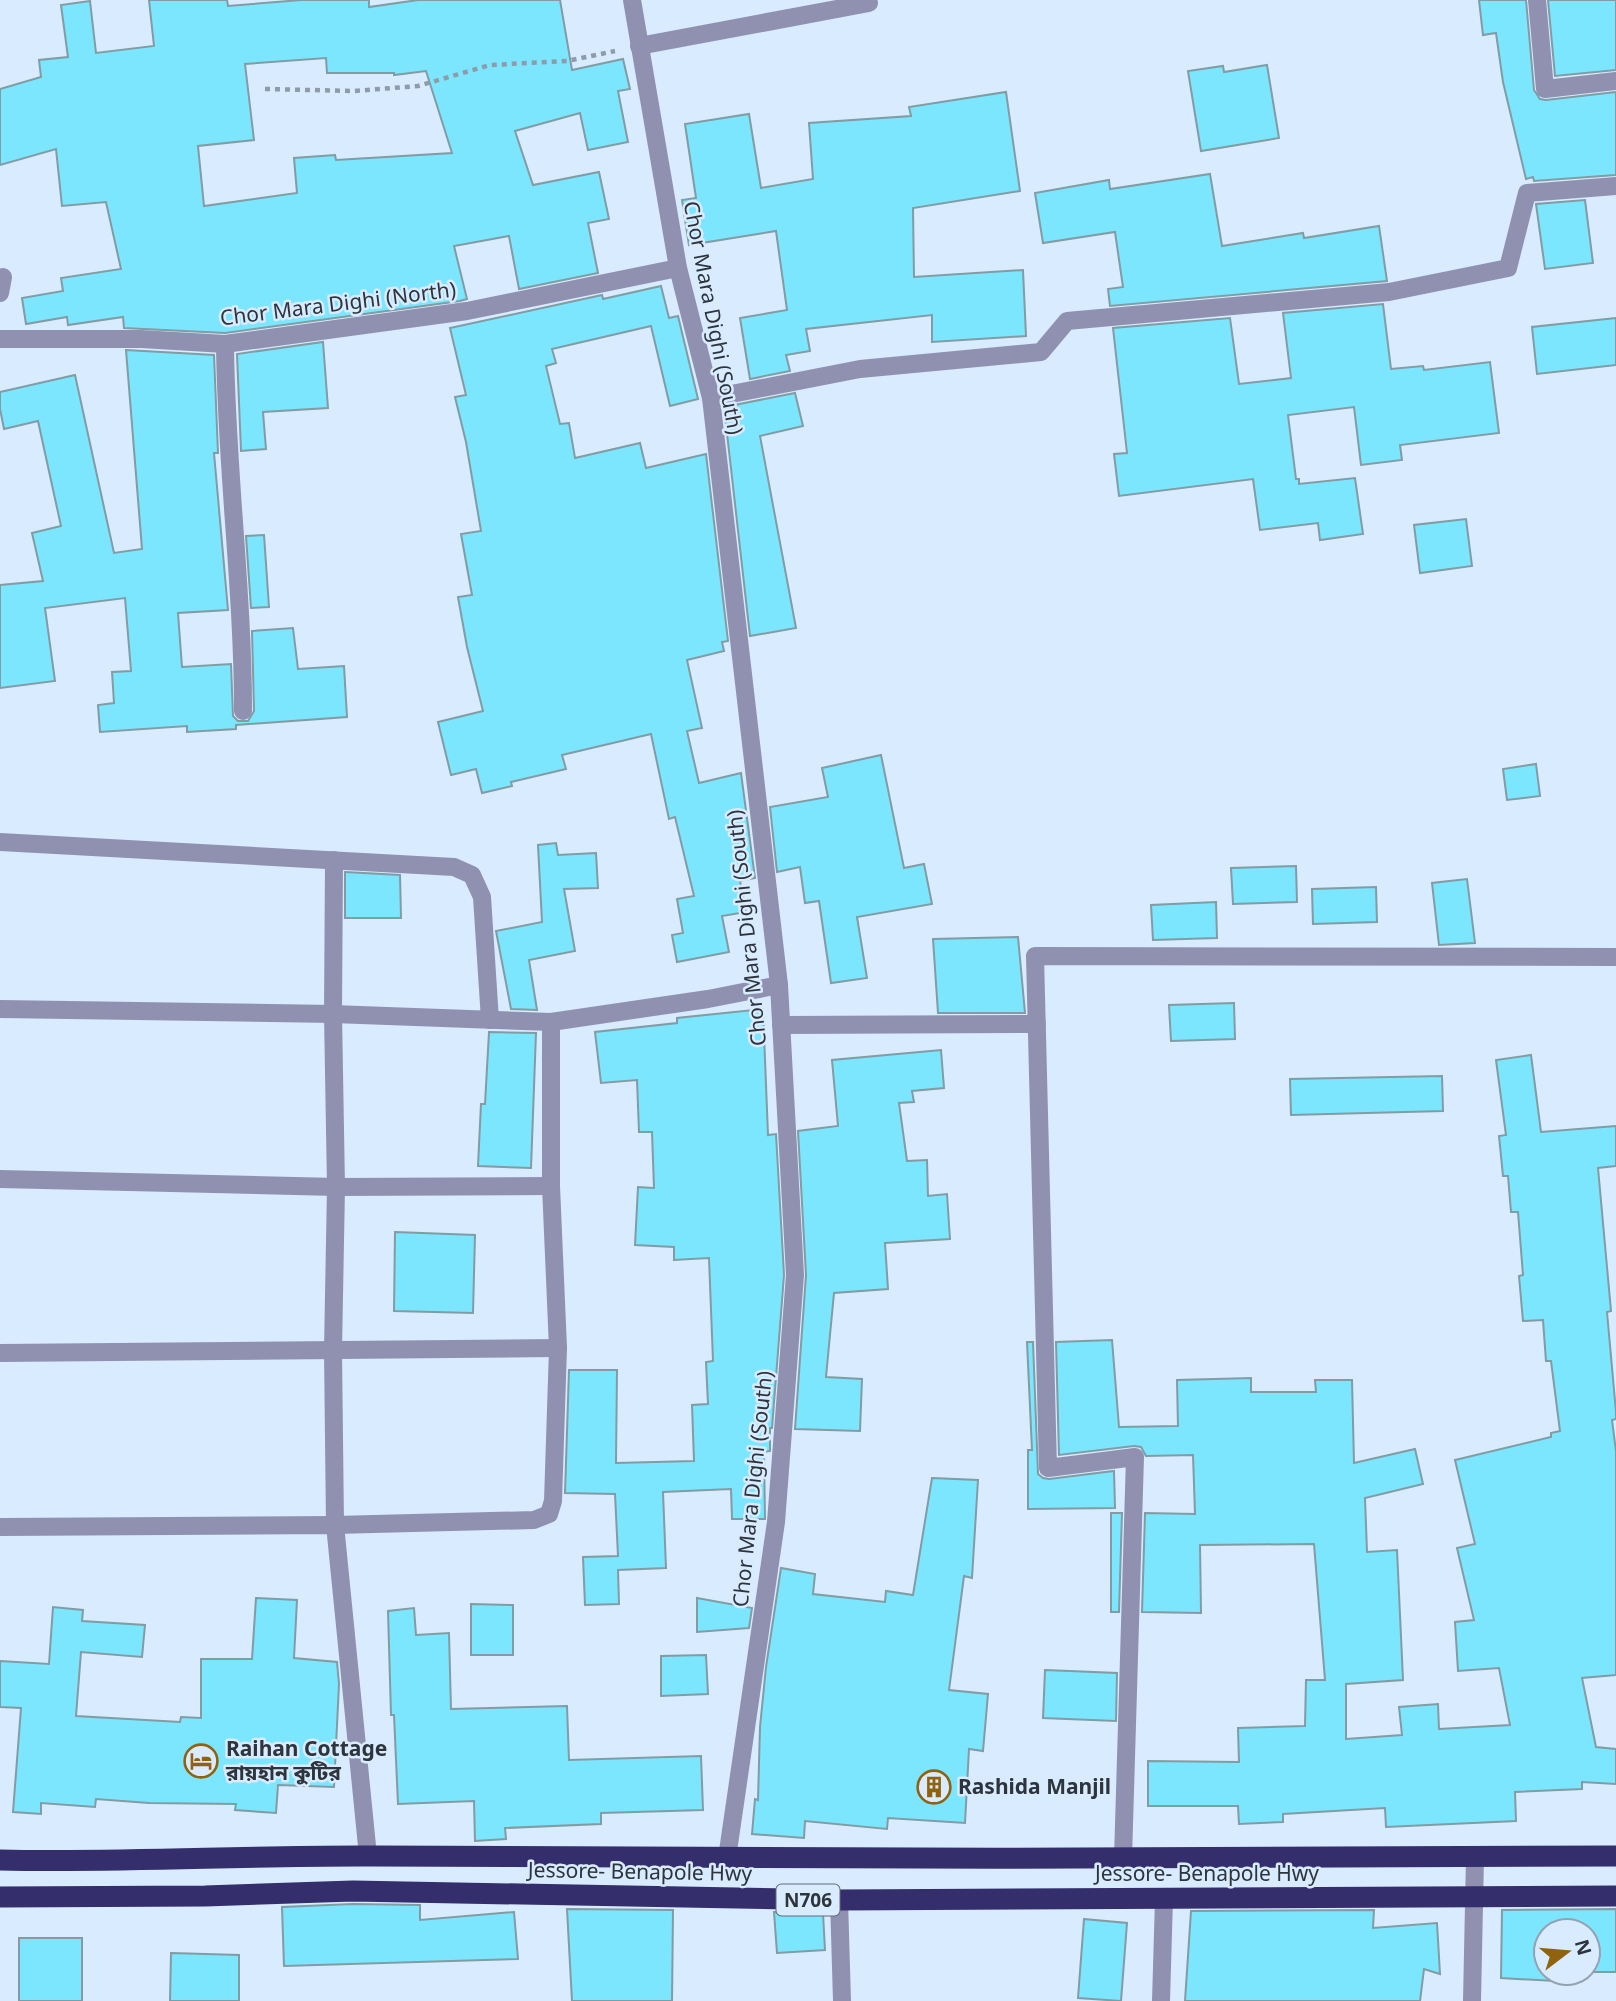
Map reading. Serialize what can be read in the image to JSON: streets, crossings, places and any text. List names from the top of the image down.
{
  "streets": {
    "highway": ["Jessore- Benapole Hwy", "N706"],
    "street": ["Chor Mara Dighi (North)", "Chor Mara Dighi (South)"]
  },
  "crossings": [
    ["Chor Mara Dighi (North)", "Chor Mara Dighi (South)"],
    ["Chor Mara Dighi (South)", "Jessore- Benapole Hwy"]
  ],
  "places": {
    "hotel": ["Raihan Cottage রায়হান কুটির"],
    "building": ["Rashida Manjil"]
  },
  "north": "right"
}
